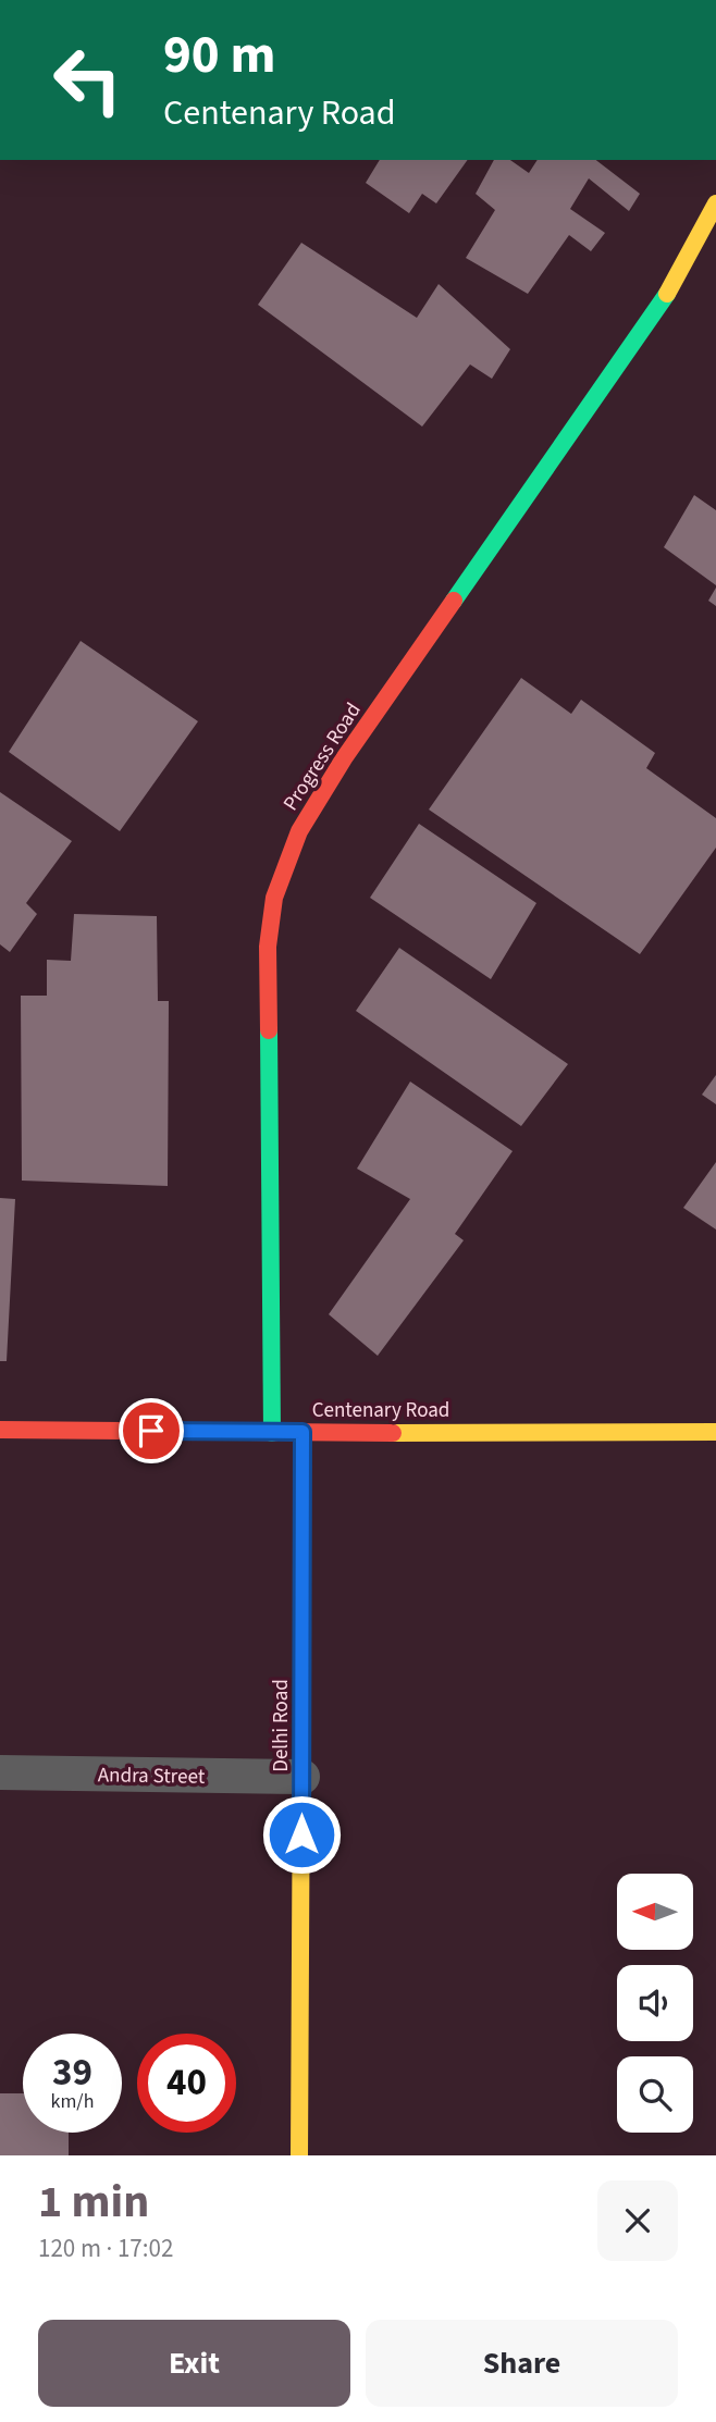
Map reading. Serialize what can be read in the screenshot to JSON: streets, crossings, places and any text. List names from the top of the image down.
{
  "streets": {
    "street": [
      "Progress Road",
      "Centenary Road",
      "Delhi Road",
      "Andra Street"
    ]
  },
  "crossings": [
    ["Progress Road", "Centenary Road"],
    ["Centenary Road", "Delhi Road"],
    ["Delhi Road", "Andra Street"]
  ],
  "north": "left",
  "page": {
    "turn": ["90 m", "Centenary Road"],
    "speed": "39 km/h",
    "limit": "40",
    "heading": ["1 min", "120 m · 17:02"],
    "buttons": ["Exit", "Share"]
  }
}
